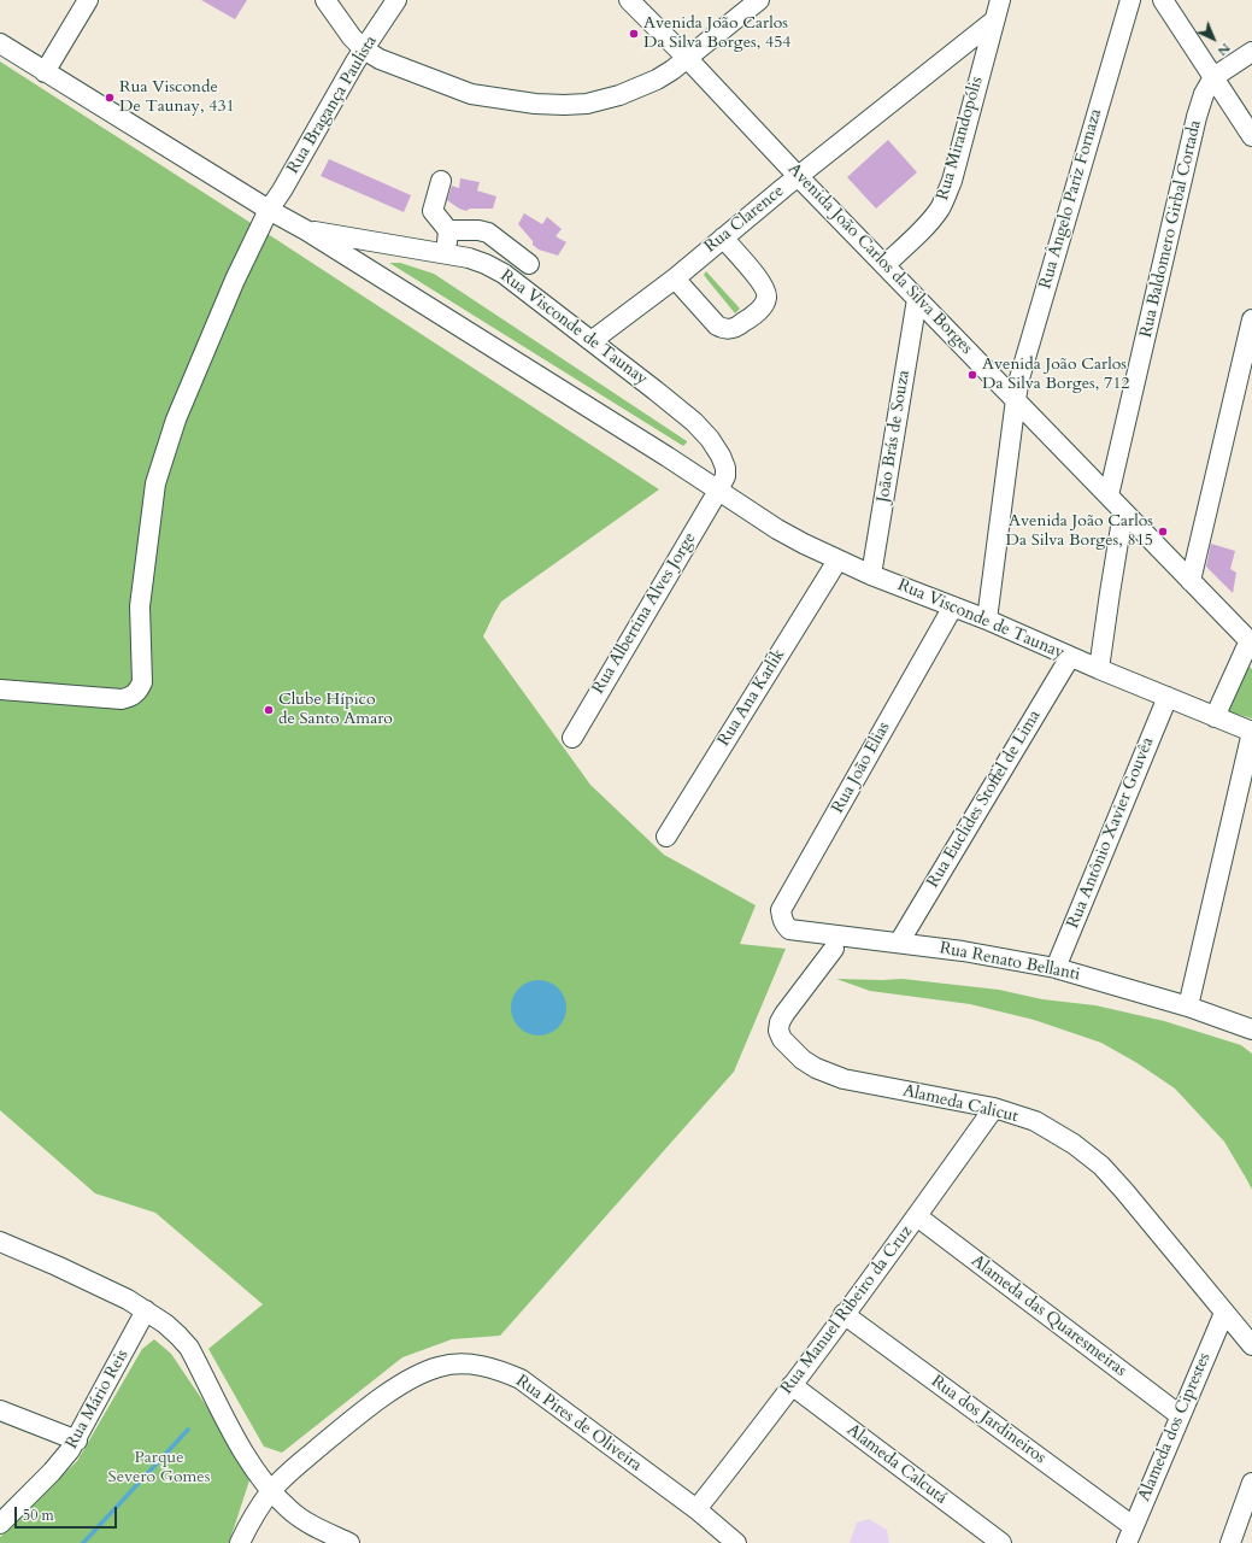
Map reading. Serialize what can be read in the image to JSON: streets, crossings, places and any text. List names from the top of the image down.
{
  "streets": {
    "street": [
      "Rua Bragança Paulista",
      "Rua Mirandopólis",
      "Rua Ângelo Pariz Fornaza",
      "Rua Clarence",
      "Rua Baldomero Girbal Cortada",
      "Avenida João Carlos da Silva Borges",
      "Rua Visconde de Taunay",
      "João Brás de Souza",
      "Rua Albertina Alves Jorge",
      "Rua Ana Karlik",
      "Rua João Elias",
      "Rua Euclides Stoffel de Lima",
      "Rua Antônio Xavier Gouvêa",
      "Rua Renato Bellanti",
      "Alameda Calicut",
      "Rua Manuel Ribeiro da Cruz",
      "Alameda das Quaresmeiras",
      "Rua Mário Reis",
      "Rua dos Jardineiros",
      "Rua Pires de Oliveira",
      "Alameda dos Ciprestes",
      "Alameda Calcutá"
    ]
  },
  "crossings": [
    ["Rua Bragança Paulista", "Rua Visconde de Taunay"],
    ["Rua Mirandopólis", "Rua Clarence"],
    ["Rua Mirandopólis", "Avenida João Carlos da Silva Borges"],
    ["Rua Ângelo Pariz Fornaza", "Avenida João Carlos da Silva Borges"],
    ["Rua Ângelo Pariz Fornaza", "Rua Visconde de Taunay"],
    ["Rua Clarence", "Avenida João Carlos da Silva Borges"],
    ["Rua Clarence", "Rua Visconde de Taunay"],
    ["Rua Baldomero Girbal Cortada", "Avenida João Carlos da Silva Borges"],
    ["Avenida João Carlos da Silva Borges", "João Brás de Souza"],
    ["Rua Visconde de Taunay", "João Brás de Souza"],
    ["Rua Visconde de Taunay", "Rua Albertina Alves Jorge"],
    ["Rua Visconde de Taunay", "Rua Ana Karlik"],
    ["Rua Visconde de Taunay", "Rua João Elias"],
    ["Rua Visconde de Taunay", "Rua Euclides Stoffel de Lima"],
    ["Rua Visconde de Taunay", "Rua Antônio Xavier Gouvêa"],
    ["Rua João Elias", "Rua Renato Bellanti"],
    ["Rua Euclides Stoffel de Lima", "Rua Renato Bellanti"],
    ["Rua Antônio Xavier Gouvêa", "Rua Renato Bellanti"],
    ["Alameda Calicut", "Rua Manuel Ribeiro da Cruz"],
    ["Alameda Calicut", "Alameda dos Ciprestes"],
    ["Rua Manuel Ribeiro da Cruz", "Alameda das Quaresmeiras"],
    ["Rua Manuel Ribeiro da Cruz", "Rua dos Jardineiros"],
    ["Rua Manuel Ribeiro da Cruz", "Rua Pires de Oliveira"],
    ["Rua Manuel Ribeiro da Cruz", "Alameda Calcutá"],
    ["Alameda das Quaresmeiras", "Alameda dos Ciprestes"],
    ["Rua dos Jardineiros", "Alameda dos Ciprestes"]
  ],
  "parks": ["Parque Severo Gomes"],
  "places": [
    "Avenida João Carlos Da Silva Borges, 454",
    "Rua Visconde De Taunay, 431",
    "Avenida João Carlos Da Silva Borges, 712",
    "Avenida João Carlos Da Silva Borges, 815",
    "Clube Hípico de Santo Amaro"
  ],
  "scale_bar": "50 m",
  "north": "bottom right"
}
